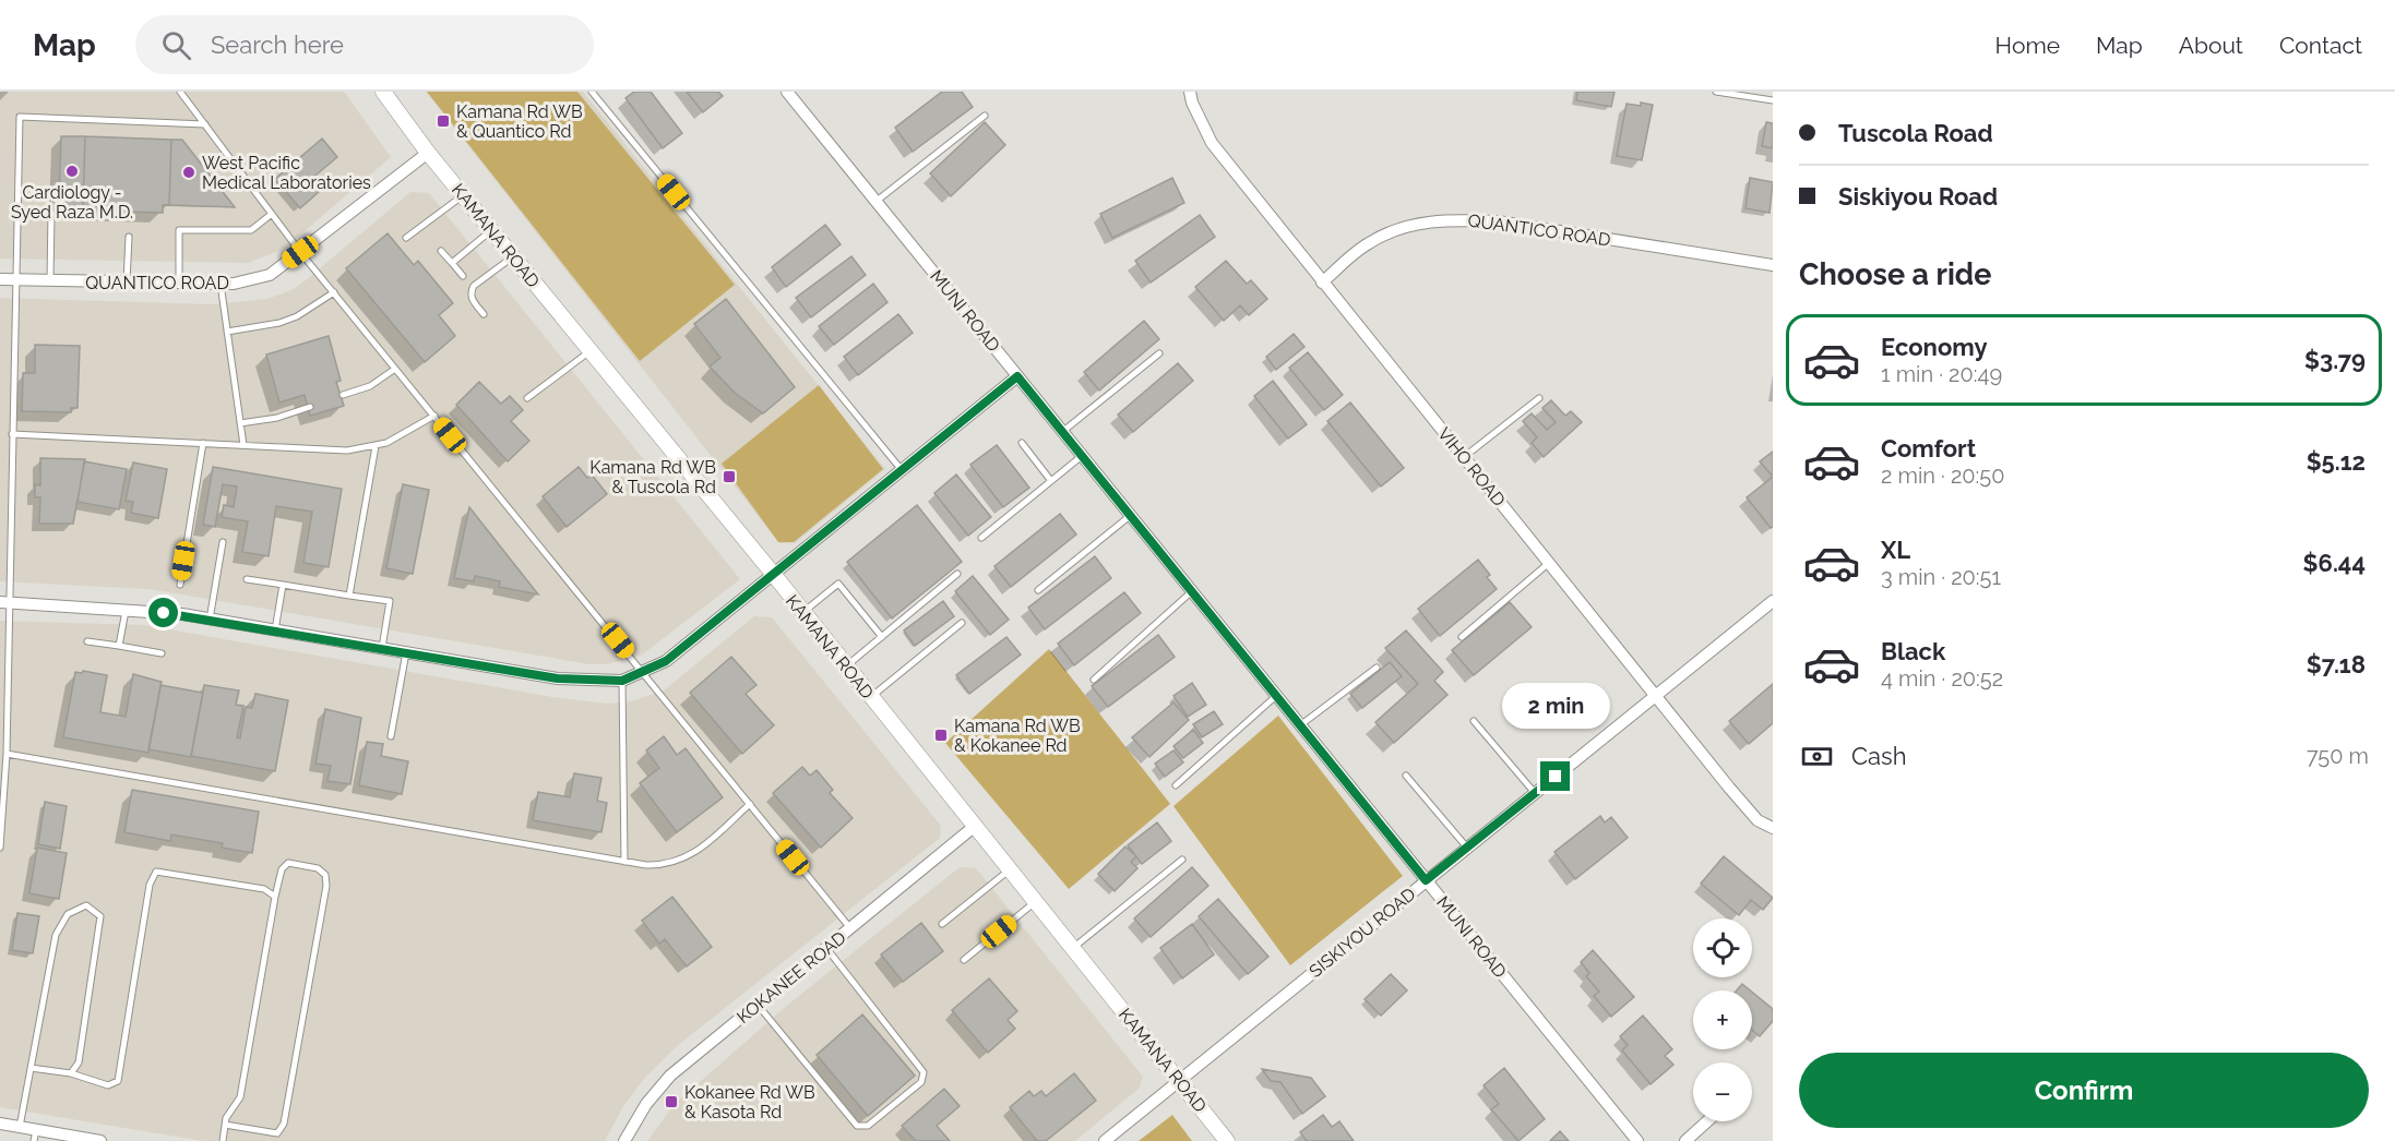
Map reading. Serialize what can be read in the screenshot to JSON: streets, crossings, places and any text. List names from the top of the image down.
{
  "streets": {
    "street": [
      "QUANTICO ROAD",
      "KAMANA ROAD",
      "MUNI ROAD",
      "VIHO ROAD",
      "SISKIYOU ROAD",
      "KOKANEE ROAD"
    ]
  },
  "crossings": [
    ["QUANTICO ROAD", "KAMANA ROAD"],
    ["QUANTICO ROAD", "VIHO ROAD"],
    ["KAMANA ROAD", "SISKIYOU ROAD"],
    ["KAMANA ROAD", "KOKANEE ROAD"],
    ["MUNI ROAD", "SISKIYOU ROAD"],
    ["VIHO ROAD", "SISKIYOU ROAD"]
  ],
  "places": {
    "transit": [
      "Kamana Rd WB & Quantico Rd",
      "Kamana Rd WB & Tuscola Rd",
      "Kamana Rd WB & Kokanee Rd",
      "Kokanee Rd WB & Kasota Rd"
    ],
    "other": ["Cardiology - Syed Raza M.D.", "West Pacific Medical Laboratories"]
  },
  "page": {
    "header": "Map",
    "search": "Search here",
    "nav": [
      "Home",
      "Map",
      "About",
      "Contact"
    ],
    "banner": ["Tuscola Road", "Siskiyou Road"],
    "heading": "Choose a ride",
    "list": [
      {
        "name": "Economy",
        "note": "1 min · 20:49",
        "value": "$3.79"
      },
      {
        "name": "Comfort",
        "note": "2 min · 20:50",
        "value": "$5.12"
      },
      {
        "name": "XL",
        "note": "3 min · 20:51",
        "value": "$6.44"
      },
      {
        "name": "Black",
        "note": "4 min · 20:52",
        "value": "$7.18"
      }
    ],
    "bubble": "2 min",
    "pay": ["Cash", "750 m"],
    "map_buttons": ["+", "−"],
    "buttons": "Confirm"
  }
}
